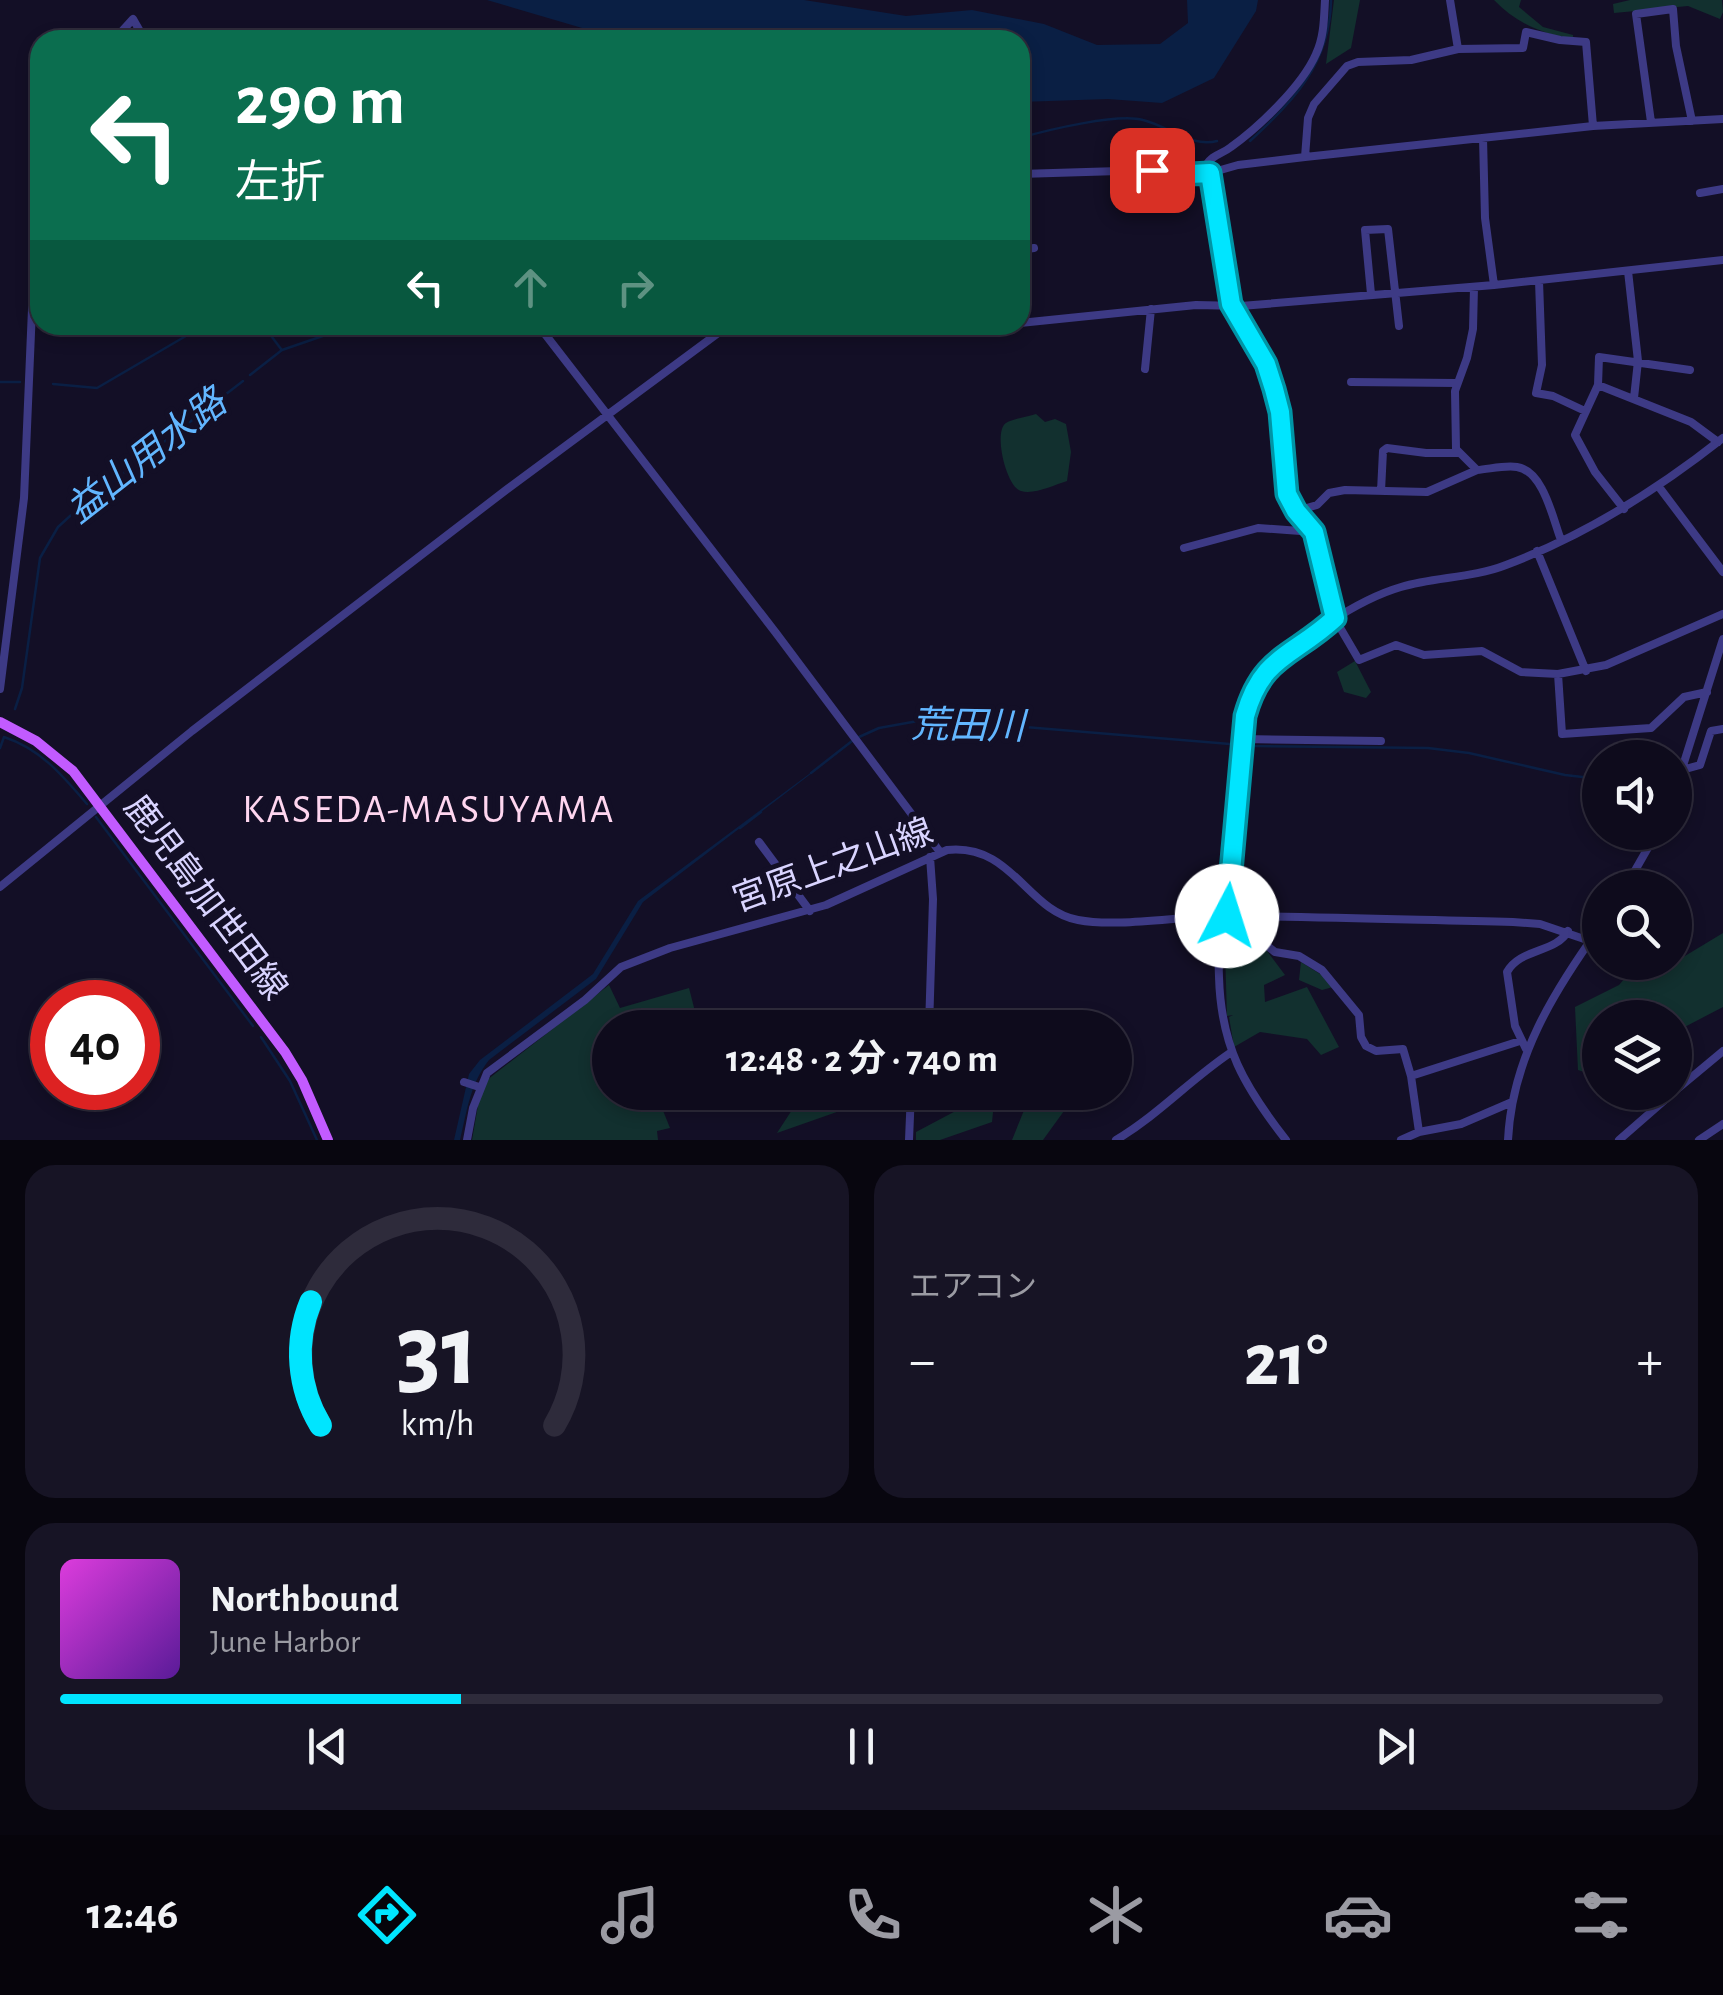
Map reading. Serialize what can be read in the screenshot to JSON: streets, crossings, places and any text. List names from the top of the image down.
{
  "streets": {
    "main road": ["鹿児島加世田線"],
    "street": ["宮原上之山線"]
  },
  "districts": ["KASEDA-MASUYAMA"],
  "water": ["益山用水路", "荒田川"],
  "page": {
    "turn": ["290 m", "左折"],
    "limit": "40",
    "trip": "12:48 · 2 分 · 740 m",
    "tile": "エアコン",
    "heat": ["−", "21°", "+"],
    "song": ["Northbound", "June Harbor"],
    "tabs": "12:46",
    "gauge": ["31", "km/h"]
  }
}
